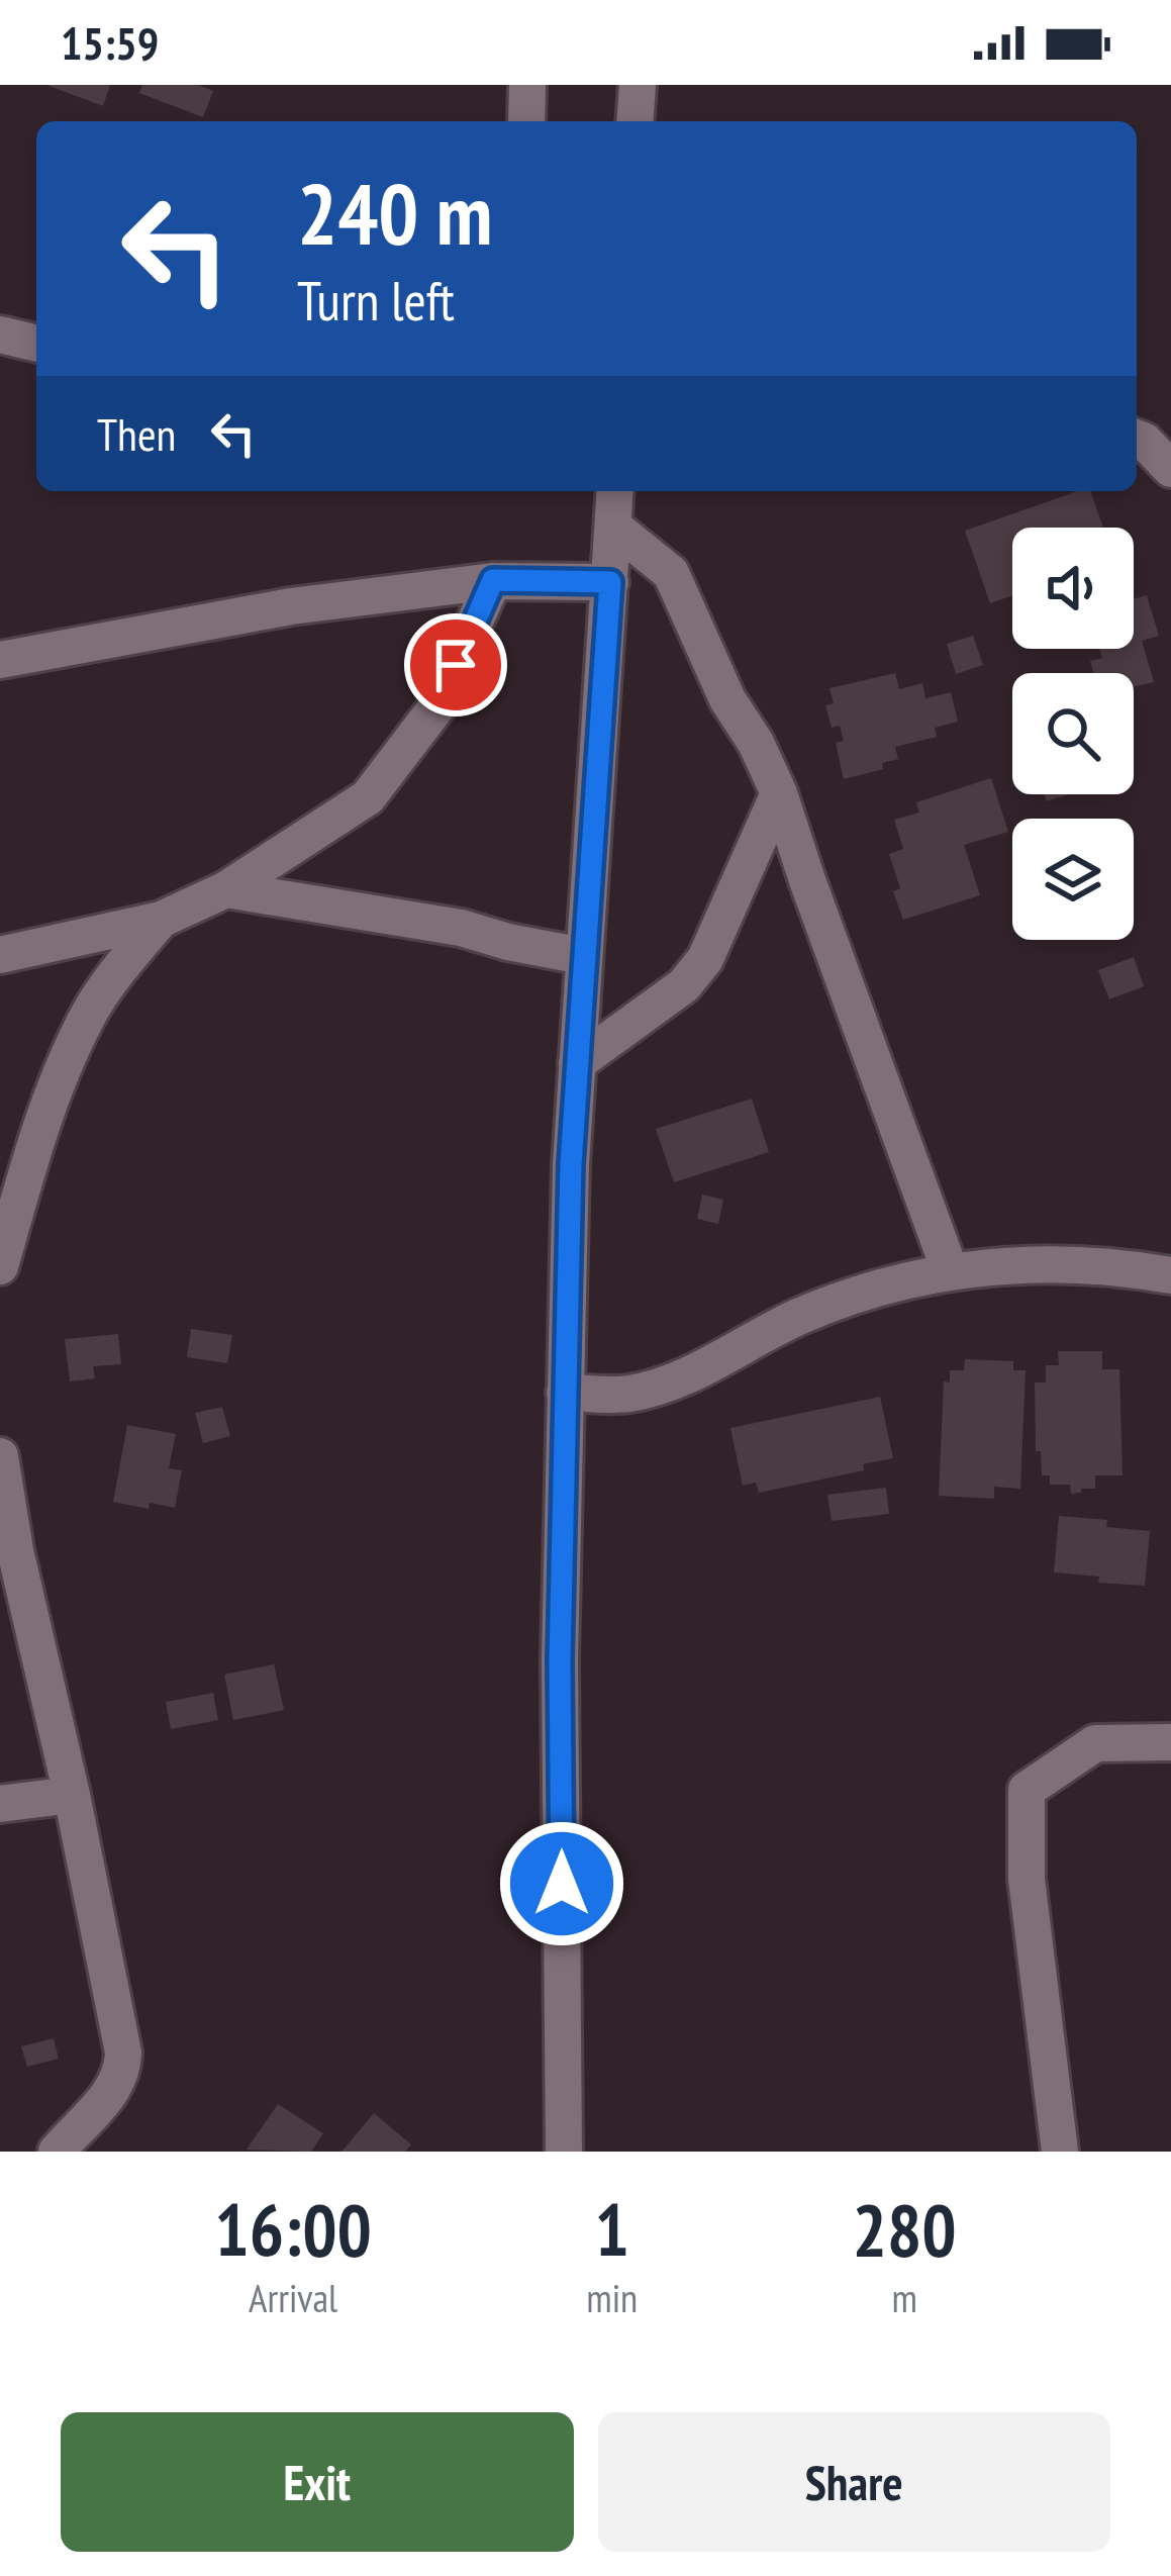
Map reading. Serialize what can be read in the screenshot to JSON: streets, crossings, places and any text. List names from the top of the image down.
{
  "page": {
    "status": "15:59",
    "turn": ["240 m", "Turn left"],
    "then": "Then",
    "eta": [
      "16:00",
      "Arrival",
      "1",
      "min",
      "280",
      "m"
    ],
    "buttons": ["Exit", "Share"]
  }
}
